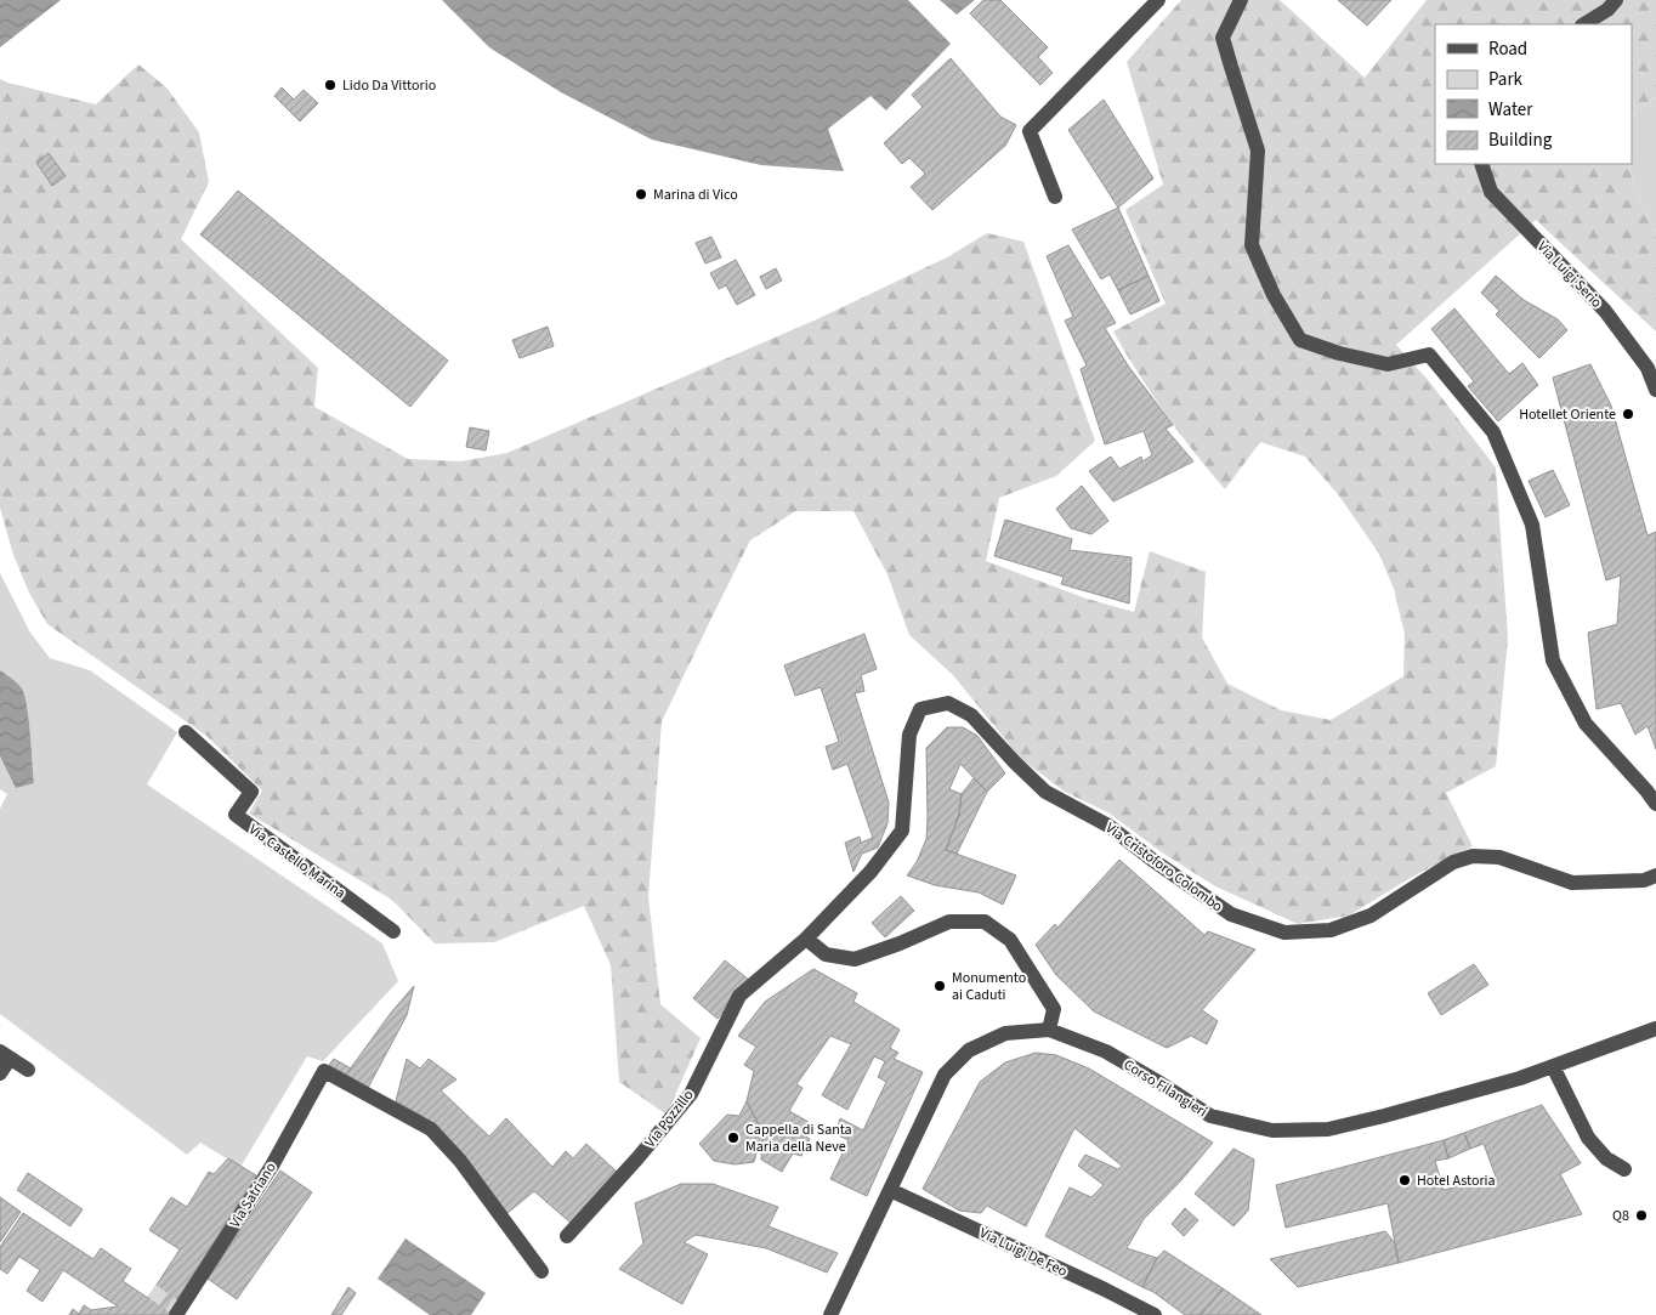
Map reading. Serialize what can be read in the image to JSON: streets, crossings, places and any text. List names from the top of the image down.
{
  "streets": {
    "street": [
      "Via Luigi Serio",
      "Via Castello Marina",
      "Via Cristoforo Colombo",
      "Corso Filangieri",
      "Via Pozzillo",
      "Via Satriano",
      "Via Luigi De Feo"
    ]
  },
  "crossings": [
    ["Via Cristoforo Colombo", "Via Pozzillo"],
    ["Corso Filangieri", "Via Luigi De Feo"]
  ],
  "places": [
    "Lido Da Vittorio",
    "Marina di Vico",
    "Hotellet Oriente",
    "Monumento ai Caduti",
    "Cappella di Santa Maria della Neve",
    "Hotel Astoria",
    "Q8"
  ],
  "legend": [
    "Road",
    "Park",
    "Water",
    "Building"
  ]
}
